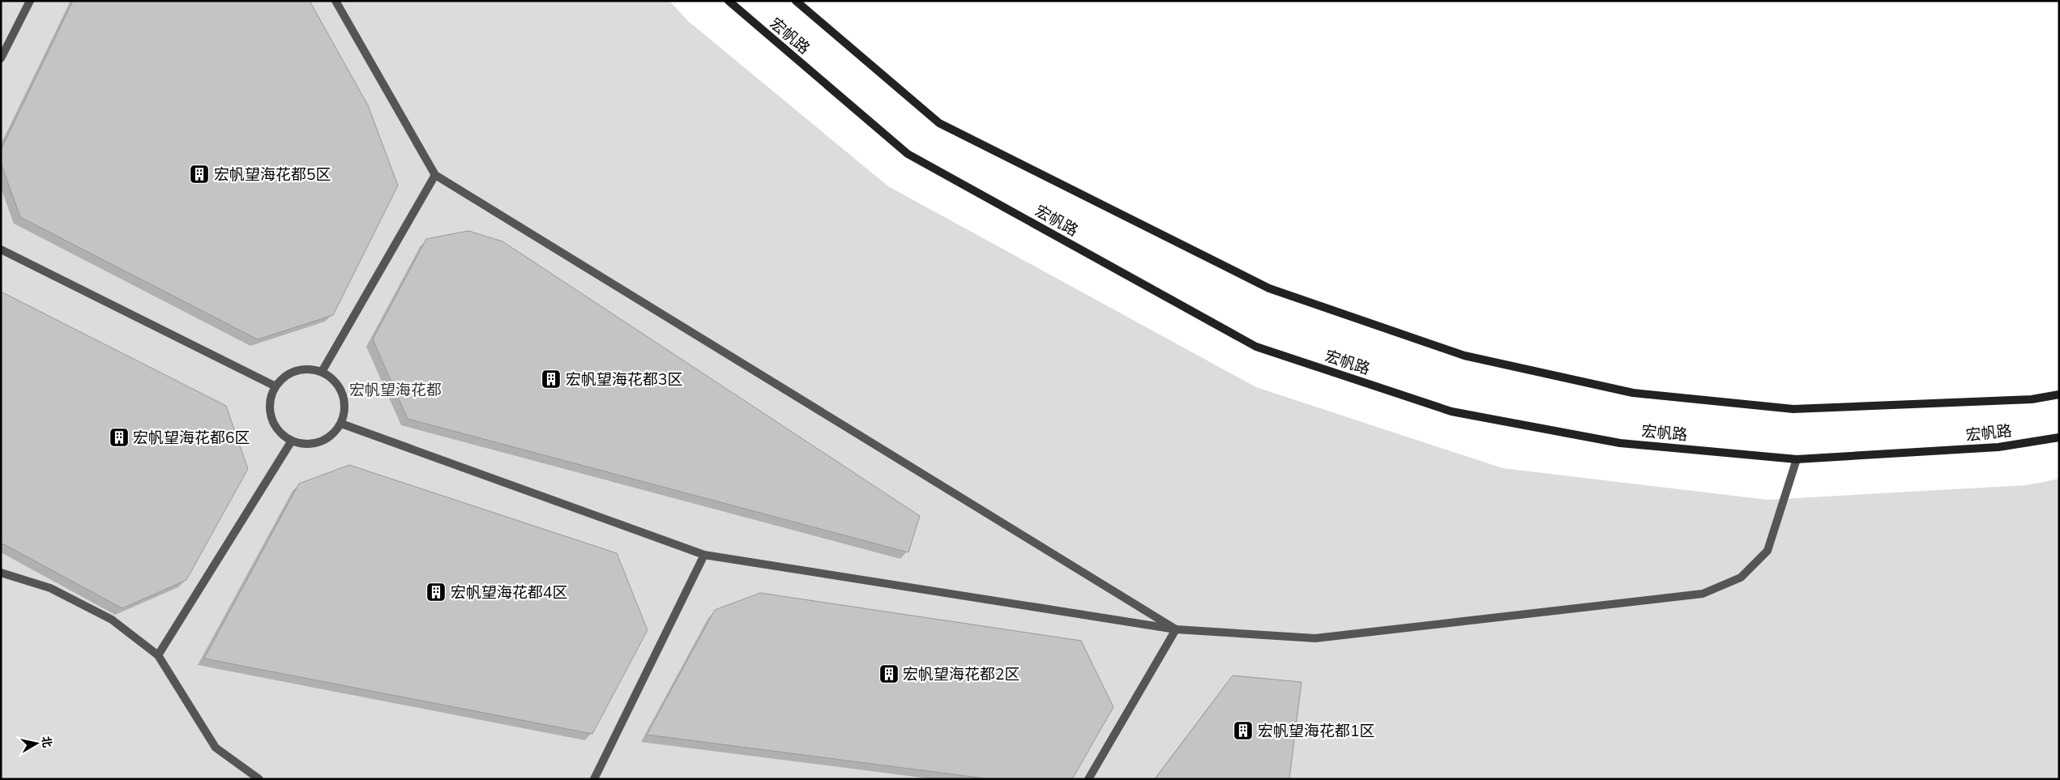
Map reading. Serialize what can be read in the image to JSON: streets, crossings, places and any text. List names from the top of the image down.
{
  "streets": {
    "main road": ["宏帆路"]
  },
  "parks": ["宏帆望海花都"],
  "places": {
    "building": [
      "宏帆望海花都5区",
      "宏帆望海花都3区",
      "宏帆望海花都6区",
      "宏帆望海花都4区",
      "宏帆望海花都2区",
      "宏帆望海花都1区"
    ]
  },
  "north": "right"
}
